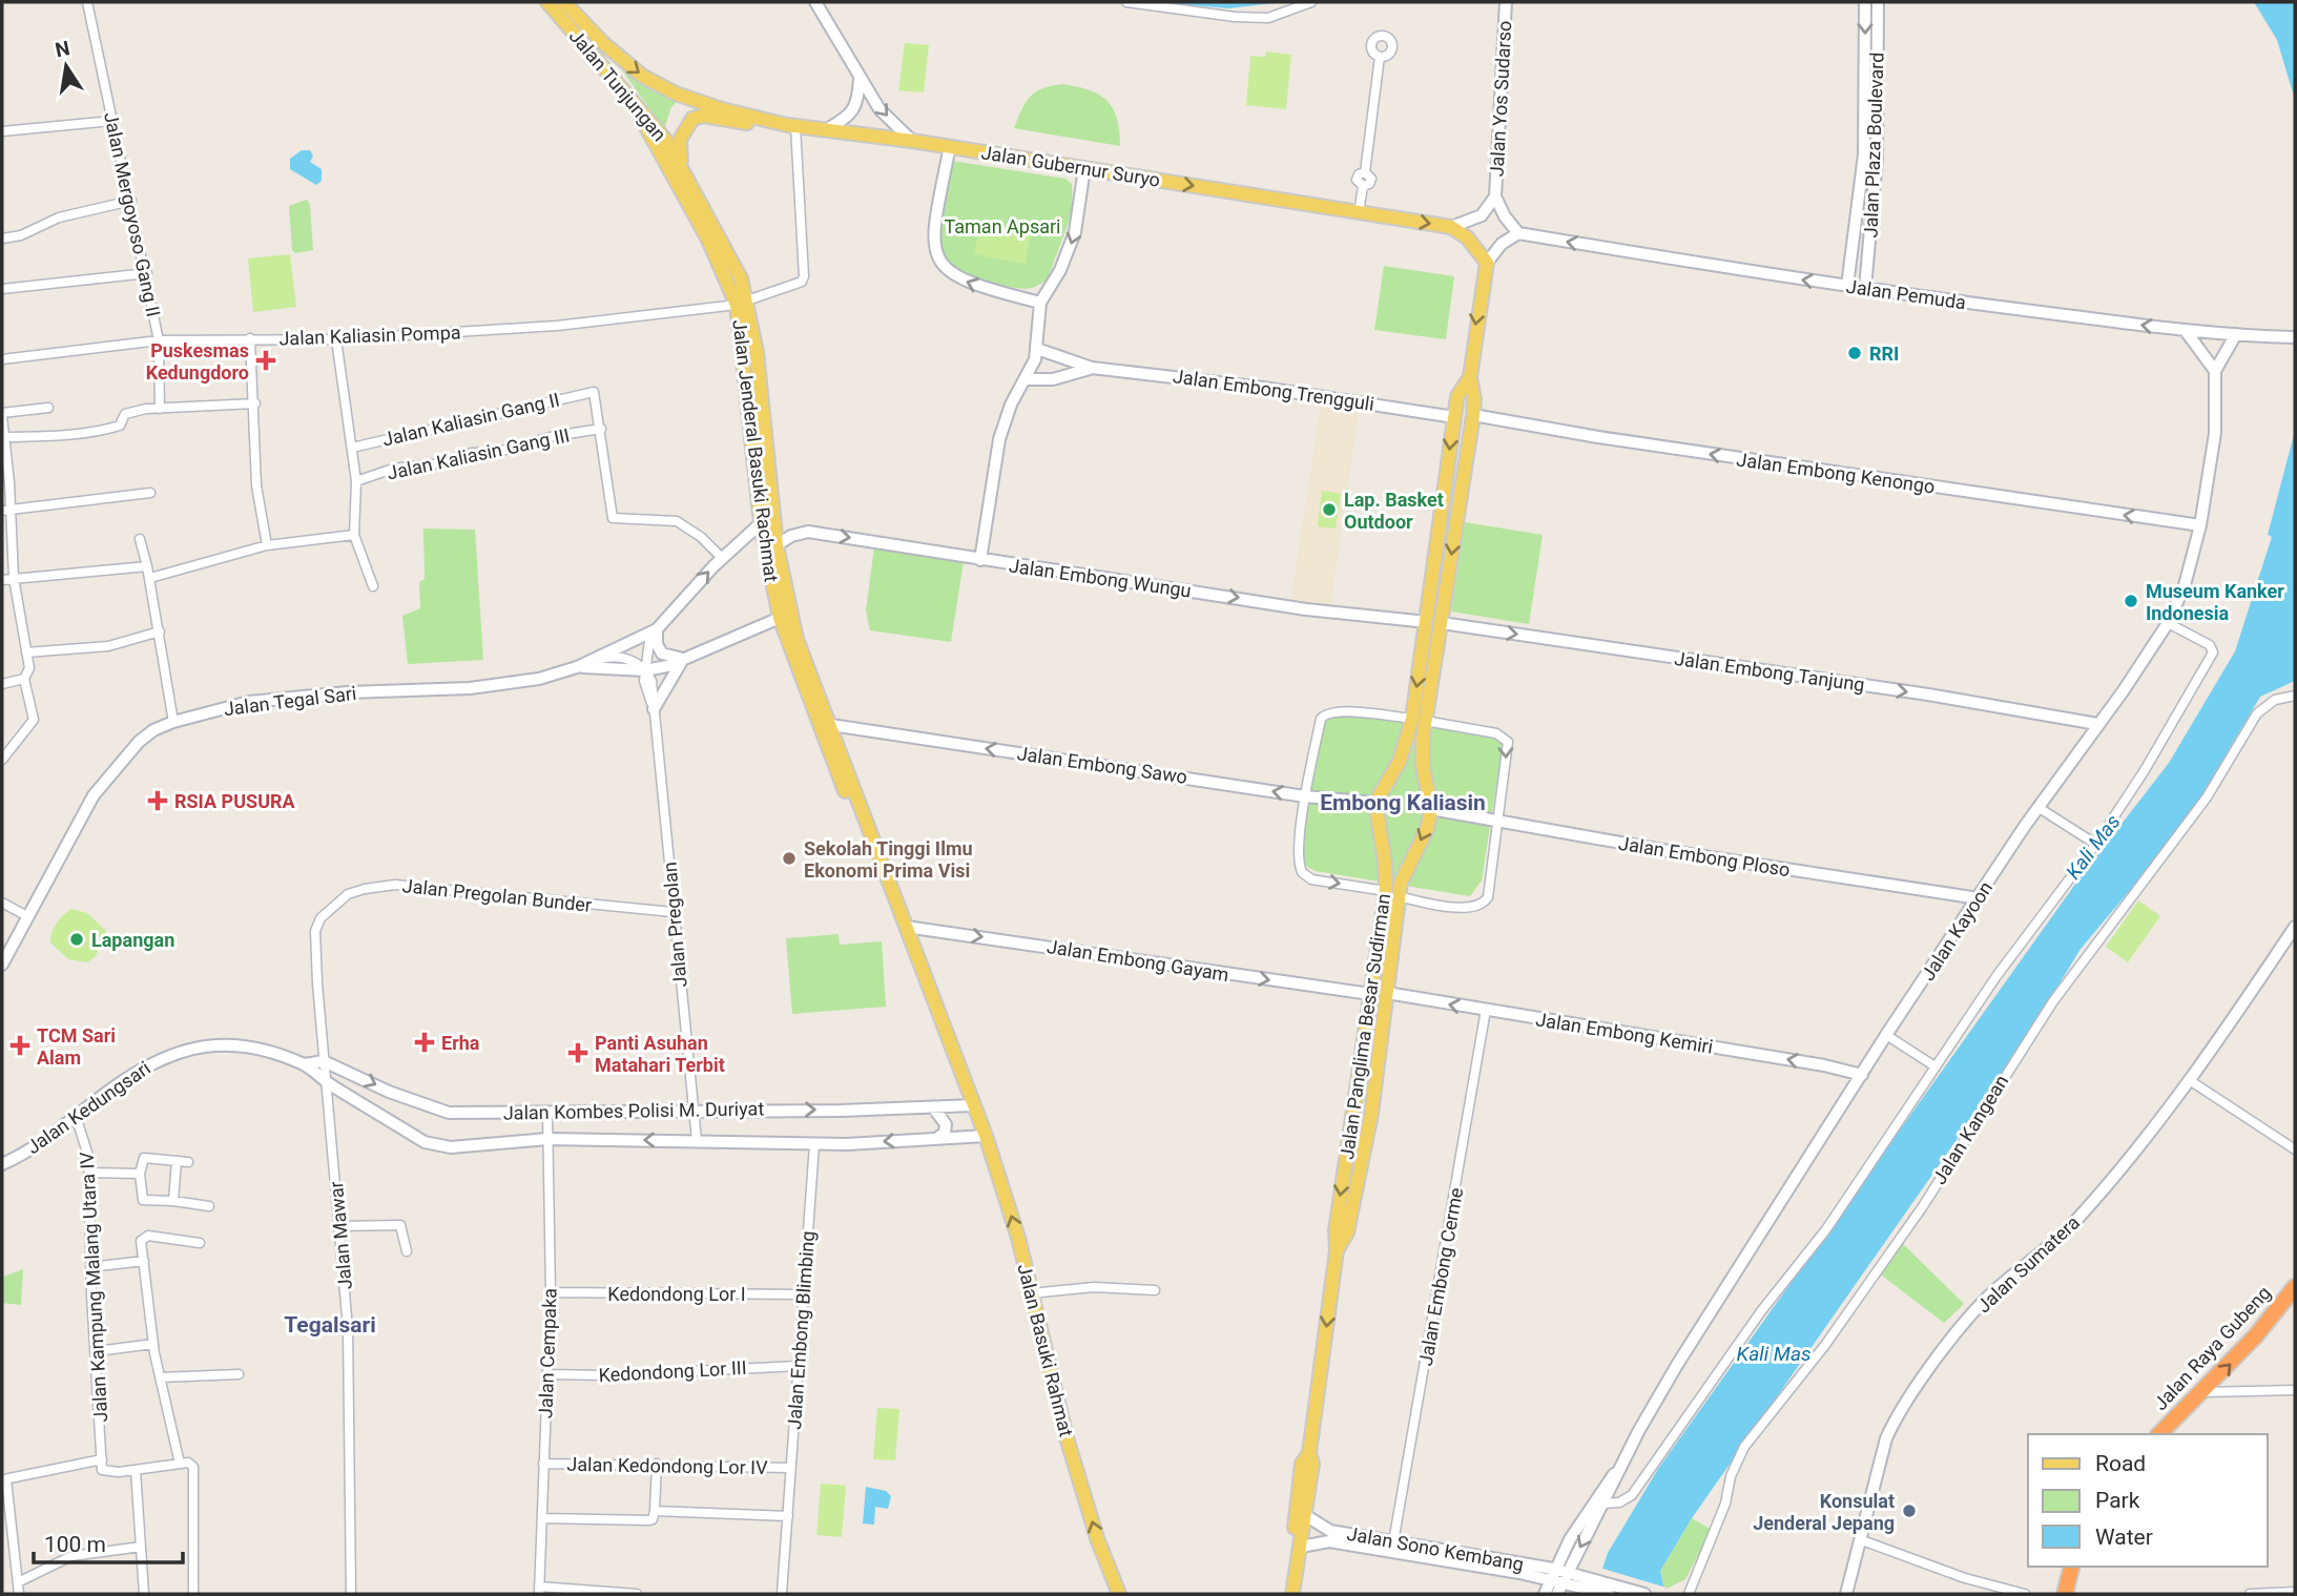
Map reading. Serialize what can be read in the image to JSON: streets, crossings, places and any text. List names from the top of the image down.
{
  "streets": {
    "highway": ["Jalan Raya Gubeng"],
    "main road": [
      "Jalan Tunjungan",
      "Jalan Gubernur Suryo",
      "Jalan Jenderal Basuki Rachmat",
      "Jalan Panglima Besar Sudirman",
      "Jalan Basuki Rahmat"
    ],
    "street": [
      "Jalan Yos Sudarso",
      "Jalan Plaza Boulevard",
      "Jalan Mergoyoso Gang II",
      "Jalan Pemuda",
      "Jalan Kaliasin Pompa",
      "Jalan Embong Trengguli",
      "Jalan Kaliasin Gang II",
      "Jalan Kaliasin Gang III",
      "Jalan Embong Kenongo",
      "Jalan Embong Wungu",
      "Jalan Embong Tanjung",
      "Jalan Tegal Sari",
      "Jalan Embong Sawo",
      "Jalan Embong Ploso",
      "Jalan Pregolan Bunder",
      "Jalan Pregolan",
      "Jalan Kayoon",
      "Jalan Embong Gayam",
      "Jalan Embong Kemiri",
      "Jalan Kedungsari",
      "Jalan Kombes Polisi M. Duriyat",
      "Jalan Kangean",
      "Jalan Mawar",
      "Jalan Sumatera",
      "Jalan Embong Cerme",
      "Jalan Kampung Malang Utara IV",
      "Kedondong Lor I",
      "Jalan Embong Blimbing",
      "Jalan Cempaka",
      "Kedondong Lor III",
      "Jalan Kedondong Lor IV",
      "Jalan Sono Kembang"
    ]
  },
  "crossings": [
    ["Jalan Tunjungan", "Jalan Gubernur Suryo"],
    ["Jalan Tunjungan", "Jalan Jenderal Basuki Rachmat"],
    ["Jalan Plaza Boulevard", "Jalan Pemuda"],
    ["Jalan Gubernur Suryo", "Jalan Kaliasin Pompa"],
    ["Jalan Mergoyoso Gang II", "Jalan Kaliasin Pompa"],
    ["Jalan Pemuda", "Jalan Kayoon"],
    ["Jalan Kaliasin Pompa", "Jalan Jenderal Basuki Rachmat"],
    ["Jalan Embong Trengguli", "Jalan Panglima Besar Sudirman"],
    ["Jalan Kaliasin Gang II", "Jalan Kaliasin Gang III"],
    ["Jalan Jenderal Basuki Rachmat", "Jalan Embong Wungu"],
    ["Jalan Jenderal Basuki Rachmat", "Jalan Embong Sawo"],
    ["Jalan Jenderal Basuki Rachmat", "Jalan Embong Gayam"],
    ["Jalan Jenderal Basuki Rachmat", "Jalan Kombes Polisi M. Duriyat"],
    ["Jalan Jenderal Basuki Rachmat", "Jalan Basuki Rahmat"],
    ["Jalan Embong Kenongo", "Jalan Kayoon"],
    ["Jalan Embong Kenongo", "Jalan Panglima Besar Sudirman"],
    ["Jalan Embong Wungu", "Jalan Panglima Besar Sudirman"],
    ["Jalan Embong Tanjung", "Jalan Kayoon"],
    ["Jalan Embong Tanjung", "Jalan Panglima Besar Sudirman"],
    ["Jalan Embong Sawo", "Jalan Panglima Besar Sudirman"],
    ["Jalan Embong Ploso", "Jalan Kayoon"],
    ["Jalan Embong Ploso", "Jalan Panglima Besar Sudirman"],
    ["Jalan Pregolan Bunder", "Jalan Pregolan"],
    ["Jalan Pregolan Bunder", "Jalan Kombes Polisi M. Duriyat"],
    ["Jalan Pregolan Bunder", "Jalan Mawar"],
    ["Jalan Pregolan", "Jalan Kombes Polisi M. Duriyat"],
    ["Jalan Kayoon", "Jalan Embong Kemiri"],
    ["Jalan Kayoon", "Jalan Sono Kembang"],
    ["Jalan Embong Gayam", "Jalan Panglima Besar Sudirman"],
    ["Jalan Panglima Besar Sudirman", "Jalan Embong Kemiri"],
    ["Jalan Panglima Besar Sudirman", "Jalan Sono Kembang"],
    ["Jalan Embong Kemiri", "Jalan Embong Cerme"],
    ["Jalan Kedungsari", "Jalan Kampung Malang Utara IV"],
    ["Jalan Kombes Polisi M. Duriyat", "Jalan Mawar"],
    ["Jalan Kombes Polisi M. Duriyat", "Jalan Embong Blimbing"],
    ["Jalan Kombes Polisi M. Duriyat", "Jalan Basuki Rahmat"],
    ["Jalan Kombes Polisi M. Duriyat", "Jalan Cempaka"],
    ["Jalan Embong Cerme", "Jalan Sono Kembang"],
    ["Kedondong Lor I", "Jalan Embong Blimbing"],
    ["Kedondong Lor I", "Jalan Cempaka"],
    ["Jalan Embong Blimbing", "Kedondong Lor III"],
    ["Jalan Embong Blimbing", "Jalan Kedondong Lor IV"],
    ["Jalan Cempaka", "Kedondong Lor III"],
    ["Jalan Cempaka", "Jalan Kedondong Lor IV"]
  ],
  "one_way": [
    "Jalan Gubernur Suryo",
    "Jalan Pemuda",
    "Jalan Embong Kenongo",
    "Jalan Embong Wungu",
    "Jalan Embong Tanjung",
    "Jalan Embong Sawo",
    "Jalan Embong Gayam",
    "Jalan Embong Kemiri",
    "Jalan Raya Gubeng",
    "Jalan Basuki Rahmat"
  ],
  "districts": ["Embong Kaliasin", "Tegalsari"],
  "water": ["Kali Mas"],
  "parks": ["Taman Apsari"],
  "places": {
    "other": [
      "RRI",
      "Lap. Basket Outdoor",
      "Museum Kanker Indonesia",
      "Sekolah Tinggi Ilmu Ekonomi Prima Visi",
      "Lapangan",
      "Konsulat Jenderal Jepang"
    ],
    "health": [
      "Puskesmas Kedungdoro",
      "RSIA PUSURA",
      "Erha",
      "TCM Sari Alam",
      "Panti Asuhan Matahari Terbit"
    ]
  },
  "legend": ["Road", "Park", "Water"],
  "scale_bar": "100 m",
  "north": "top"
}
